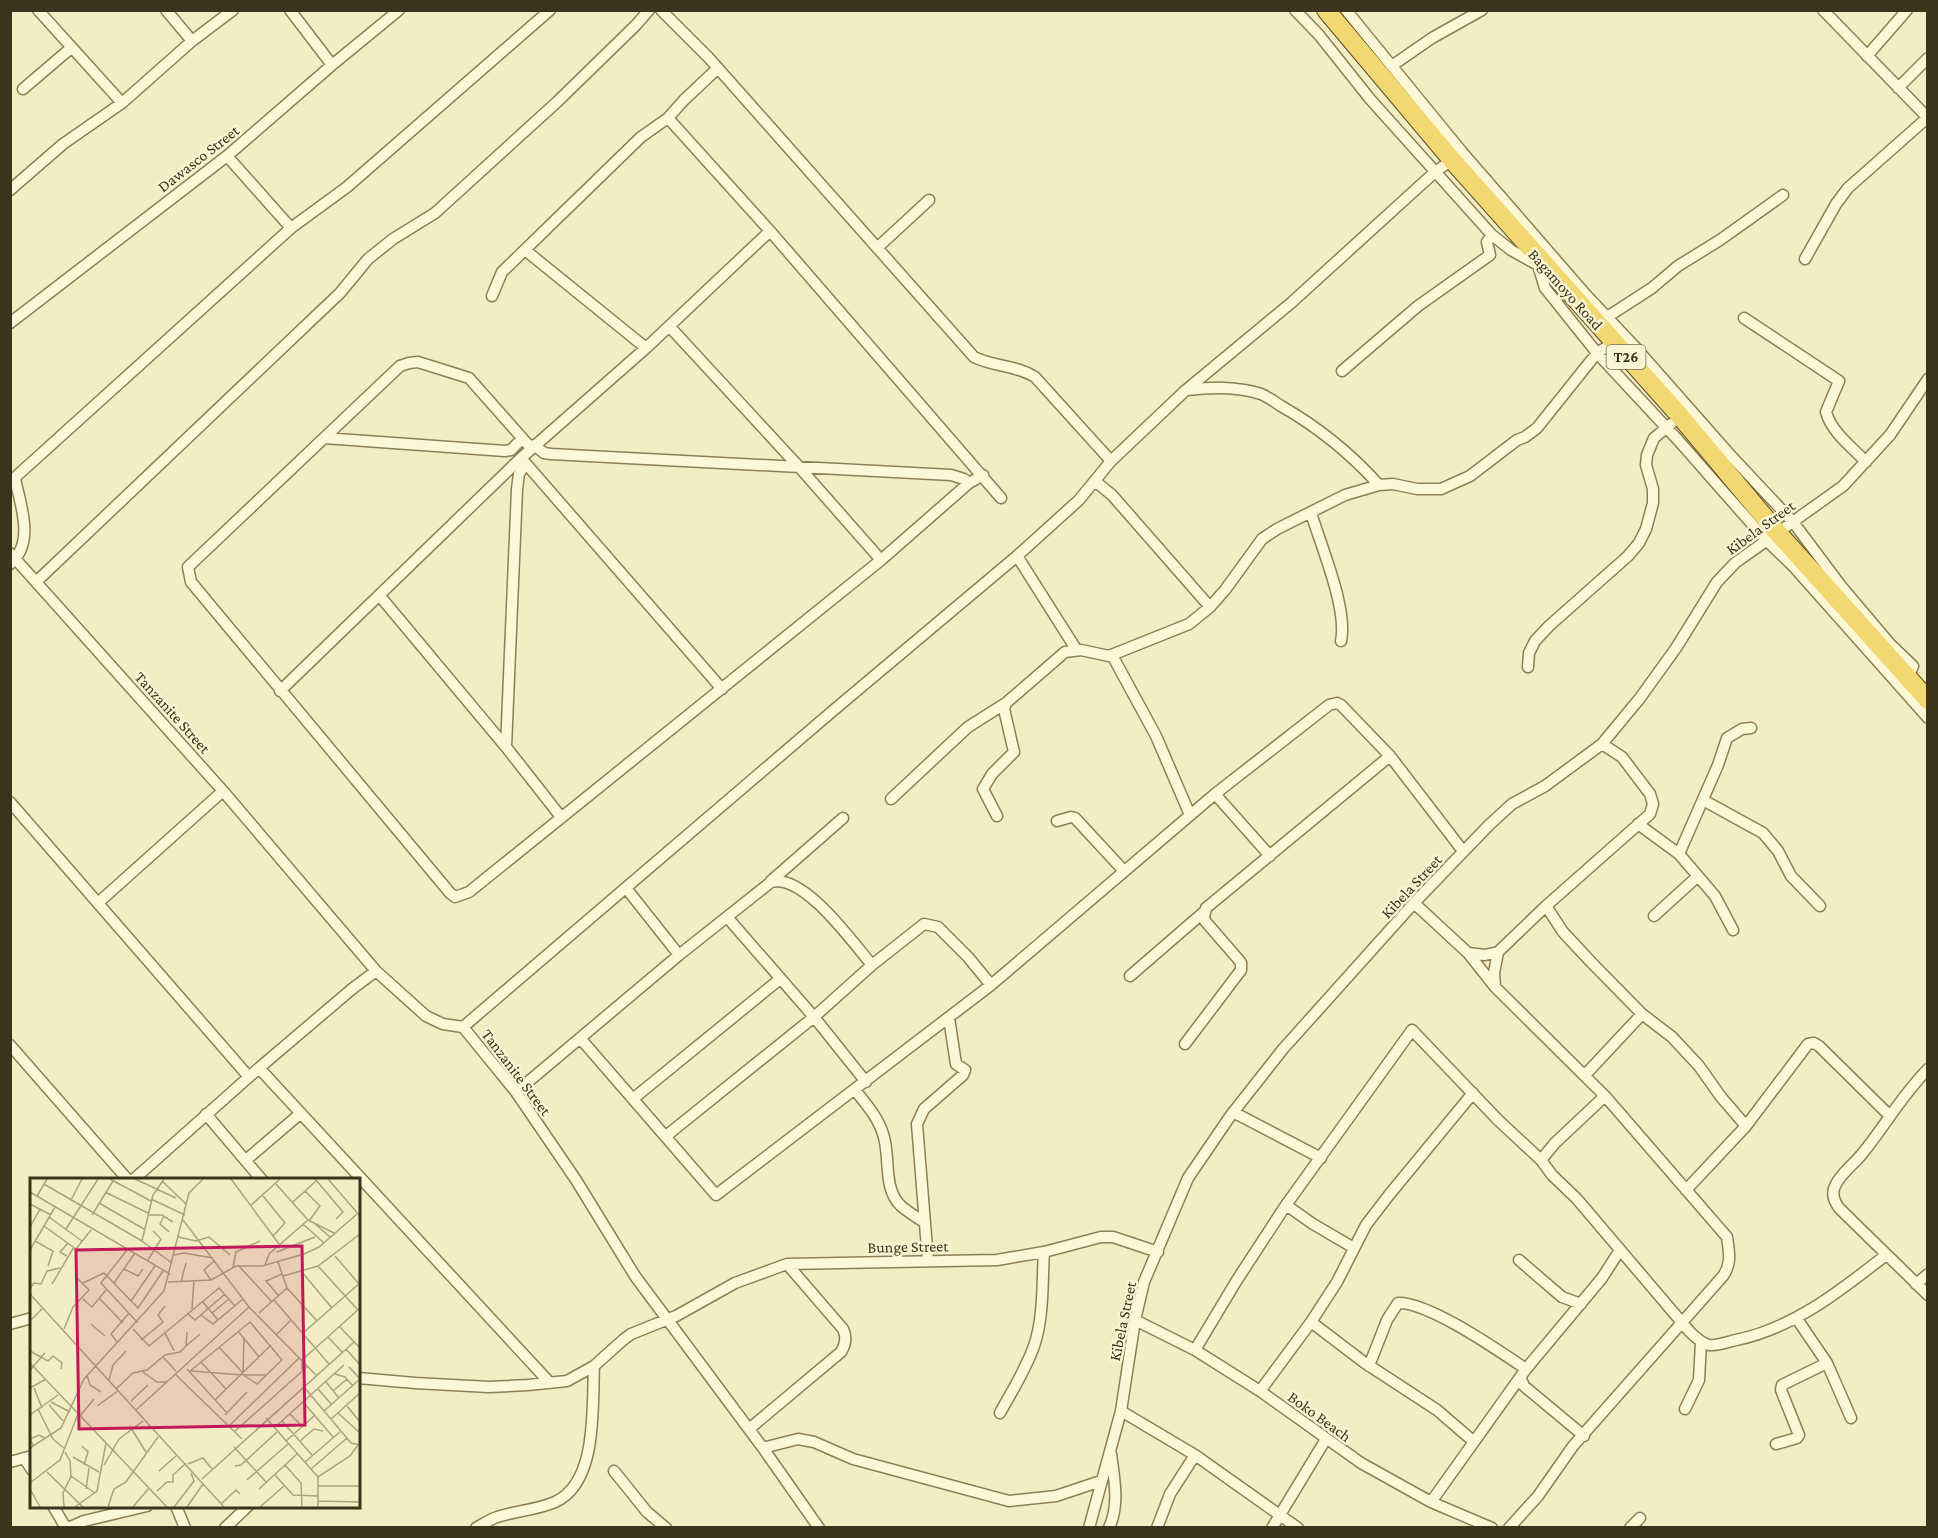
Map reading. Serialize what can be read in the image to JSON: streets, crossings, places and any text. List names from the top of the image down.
{
  "streets": {
    "highway": ["Bagamoyo Road", "T26"],
    "street": [
      "Dawasco Street",
      "Kibela Street",
      "Tanzanite Street",
      "Bunge Street",
      "Boko Beach"
    ]
  },
  "crossings": [
    ["Bagamoyo Road", "Kibela Street"],
    ["Kibela Street", "Bunge Street"],
    ["Kibela Street", "Boko Beach"],
    ["Tanzanite Street", "Bunge Street"]
  ]
}
